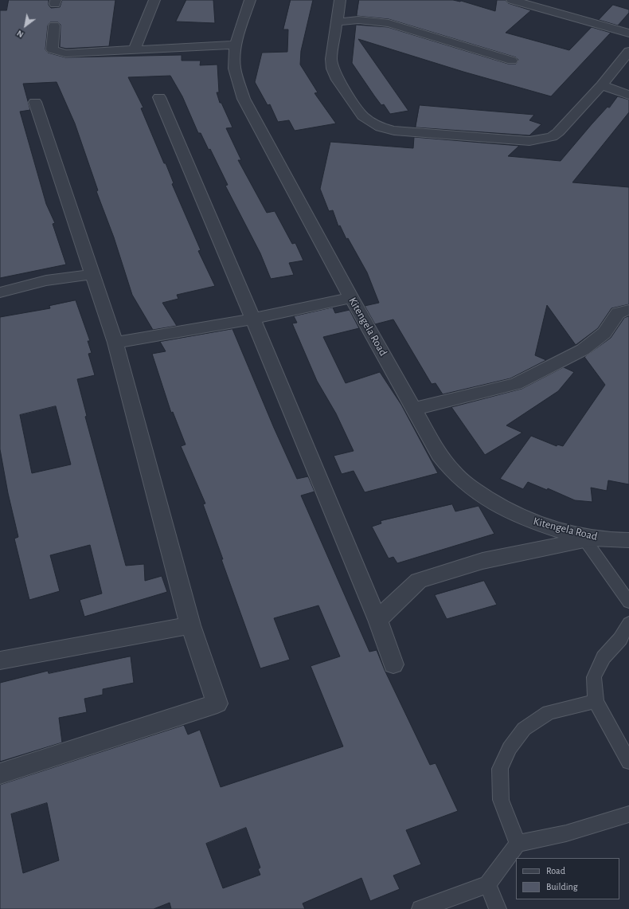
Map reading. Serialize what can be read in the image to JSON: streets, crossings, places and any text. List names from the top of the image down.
{
  "streets": {
    "street": ["Kitengela Road"]
  },
  "legend": ["Road", "Building"],
  "north": "bottom left"
}
